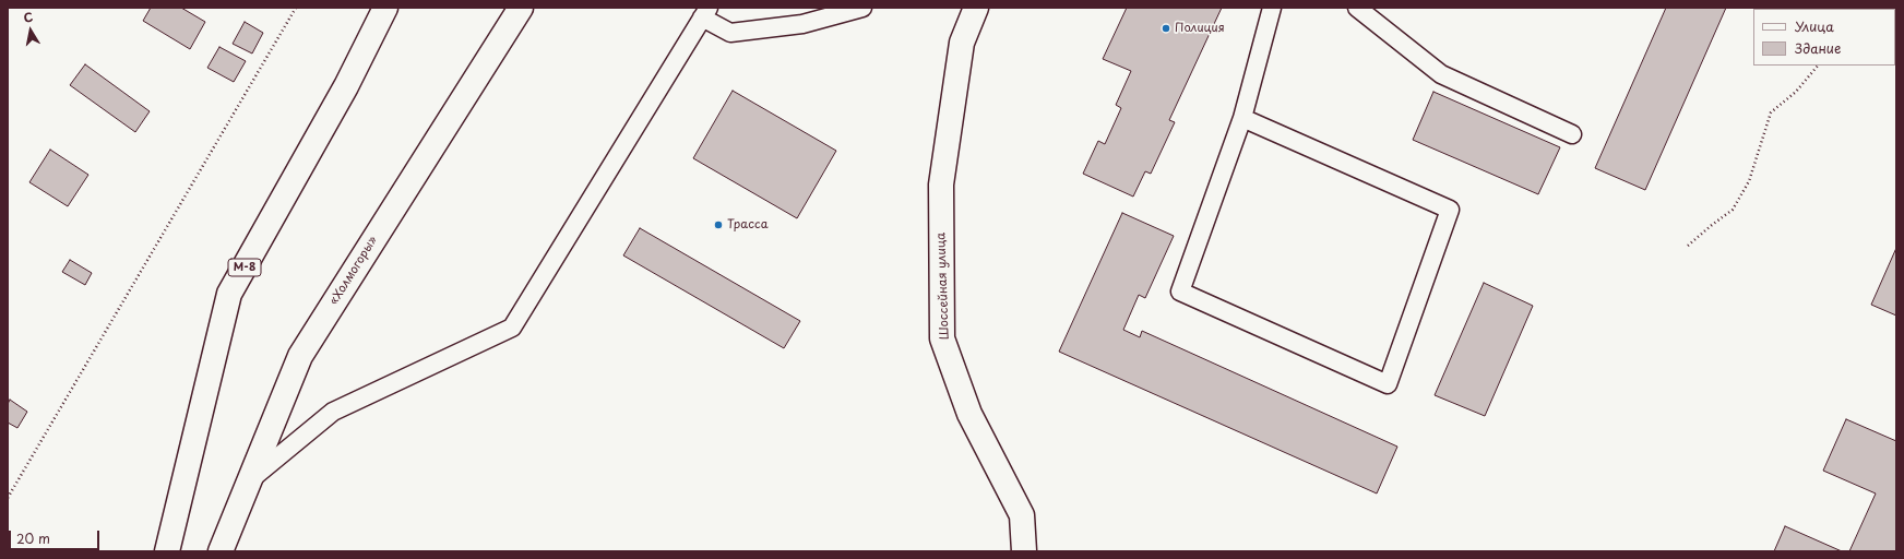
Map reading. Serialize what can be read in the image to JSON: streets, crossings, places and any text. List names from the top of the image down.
{
  "streets": {
    "main road": ["М-8", "«Холмогоры»", "Шоссейная улица"]
  },
  "places": ["Полиция", "Трасса"],
  "legend": ["Улица", "Здание"],
  "scale_bar": "20 m",
  "north": "top"
}
